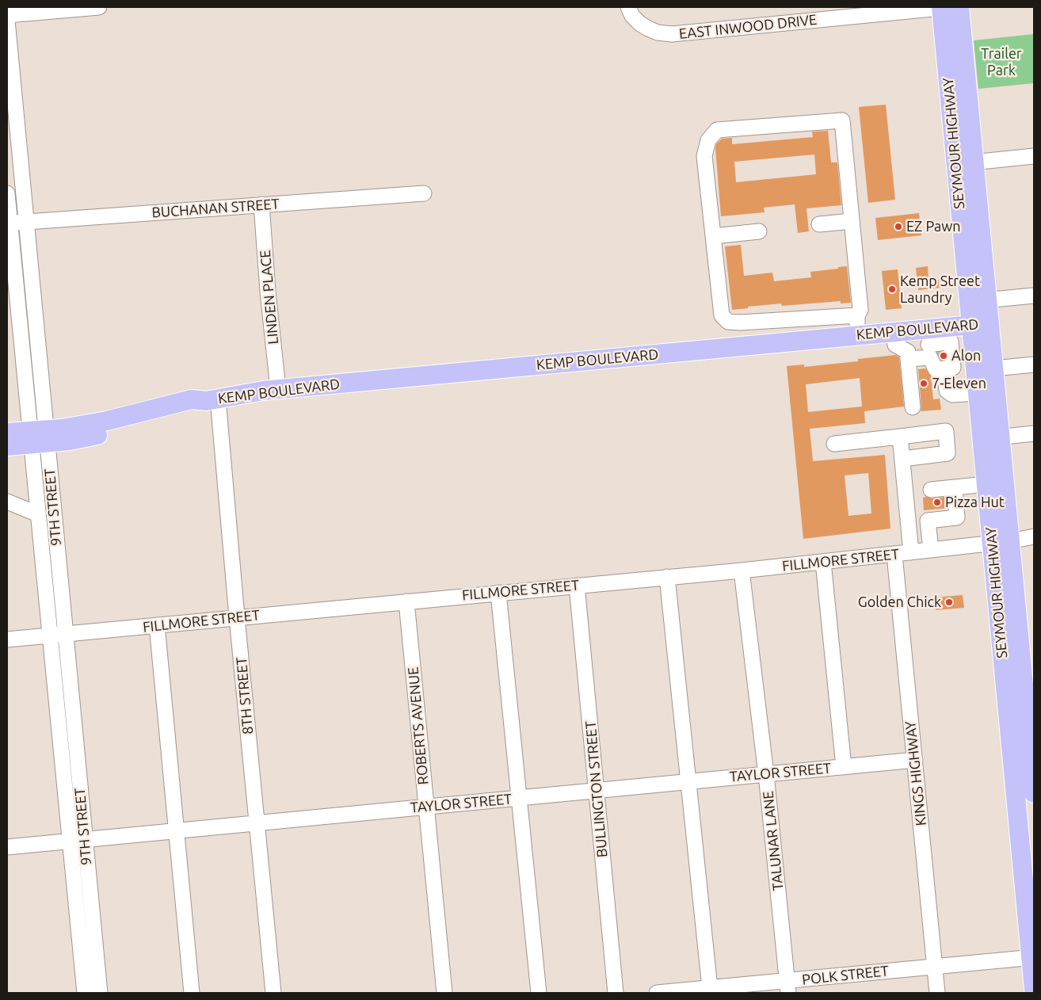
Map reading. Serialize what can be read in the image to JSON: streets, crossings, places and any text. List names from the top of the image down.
{
  "streets": {
    "main road": ["SEYMOUR HIGHWAY", "KEMP BOULEVARD"],
    "street": [
      "EAST INWOOD DRIVE",
      "BUCHANAN STREET",
      "LINDEN PLACE",
      "9TH STREET",
      "FILLMORE STREET",
      "8TH STREET",
      "ROBERTS AVENUE",
      "TAYLOR STREET",
      "KINGS HIGHWAY",
      "BULLINGTON STREET",
      "TALUNAR LANE",
      "POLK STREET"
    ]
  },
  "crossings": [
    ["EAST INWOOD DRIVE", "SEYMOUR HIGHWAY"],
    ["SEYMOUR HIGHWAY", "KEMP BOULEVARD"],
    ["SEYMOUR HIGHWAY", "FILLMORE STREET"],
    ["SEYMOUR HIGHWAY", "POLK STREET"],
    ["BUCHANAN STREET", "LINDEN PLACE"],
    ["BUCHANAN STREET", "9TH STREET"],
    ["LINDEN PLACE", "KEMP BOULEVARD"],
    ["KEMP BOULEVARD", "9TH STREET"],
    ["KEMP BOULEVARD", "8TH STREET"],
    ["9TH STREET", "FILLMORE STREET"],
    ["9TH STREET", "TAYLOR STREET"],
    ["FILLMORE STREET", "8TH STREET"],
    ["FILLMORE STREET", "ROBERTS AVENUE"],
    ["FILLMORE STREET", "KINGS HIGHWAY"],
    ["FILLMORE STREET", "BULLINGTON STREET"],
    ["FILLMORE STREET", "TALUNAR LANE"],
    ["8TH STREET", "TAYLOR STREET"],
    ["ROBERTS AVENUE", "TAYLOR STREET"],
    ["TAYLOR STREET", "KINGS HIGHWAY"],
    ["TAYLOR STREET", "BULLINGTON STREET"],
    ["TAYLOR STREET", "TALUNAR LANE"],
    ["KINGS HIGHWAY", "POLK STREET"],
    ["TALUNAR LANE", "POLK STREET"]
  ],
  "parks": ["Trailer Park"],
  "places": [
    "EZ Pawn",
    "Kemp Street Laundry",
    "Alon",
    "7-Eleven",
    "Pizza Hut",
    "Golden Chick"
  ]
}
